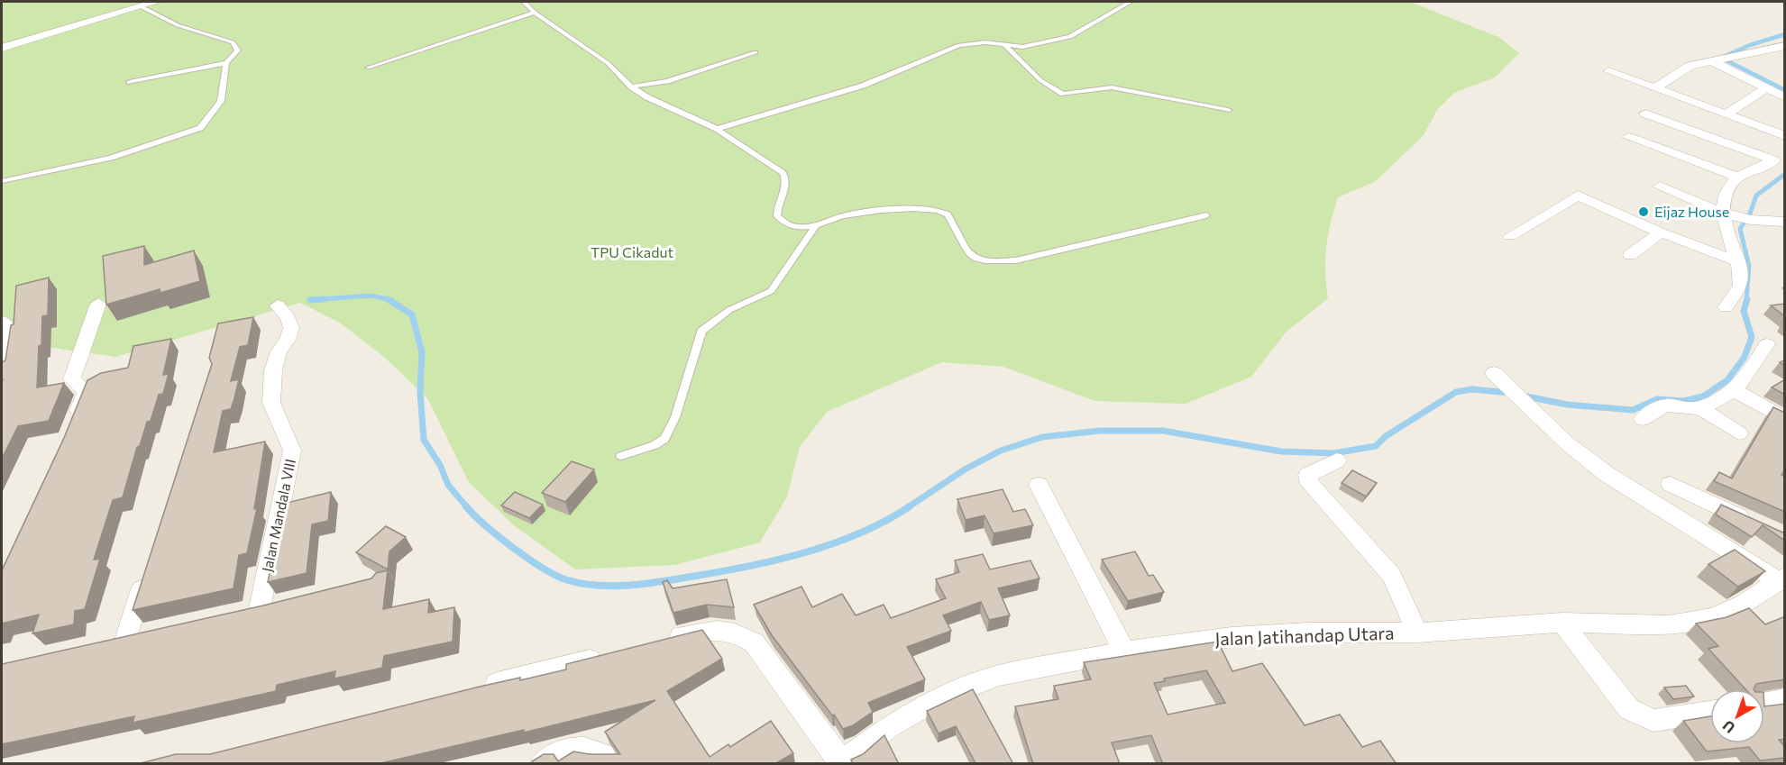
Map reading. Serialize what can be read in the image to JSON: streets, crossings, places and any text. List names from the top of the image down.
{
  "streets": {
    "street": ["Jalan Mandala VIII", "Jalan Jatihandap Utara"]
  },
  "parks": ["TPU Cikadut"],
  "places": ["Eijaz House"],
  "north": "bottom left"
}
